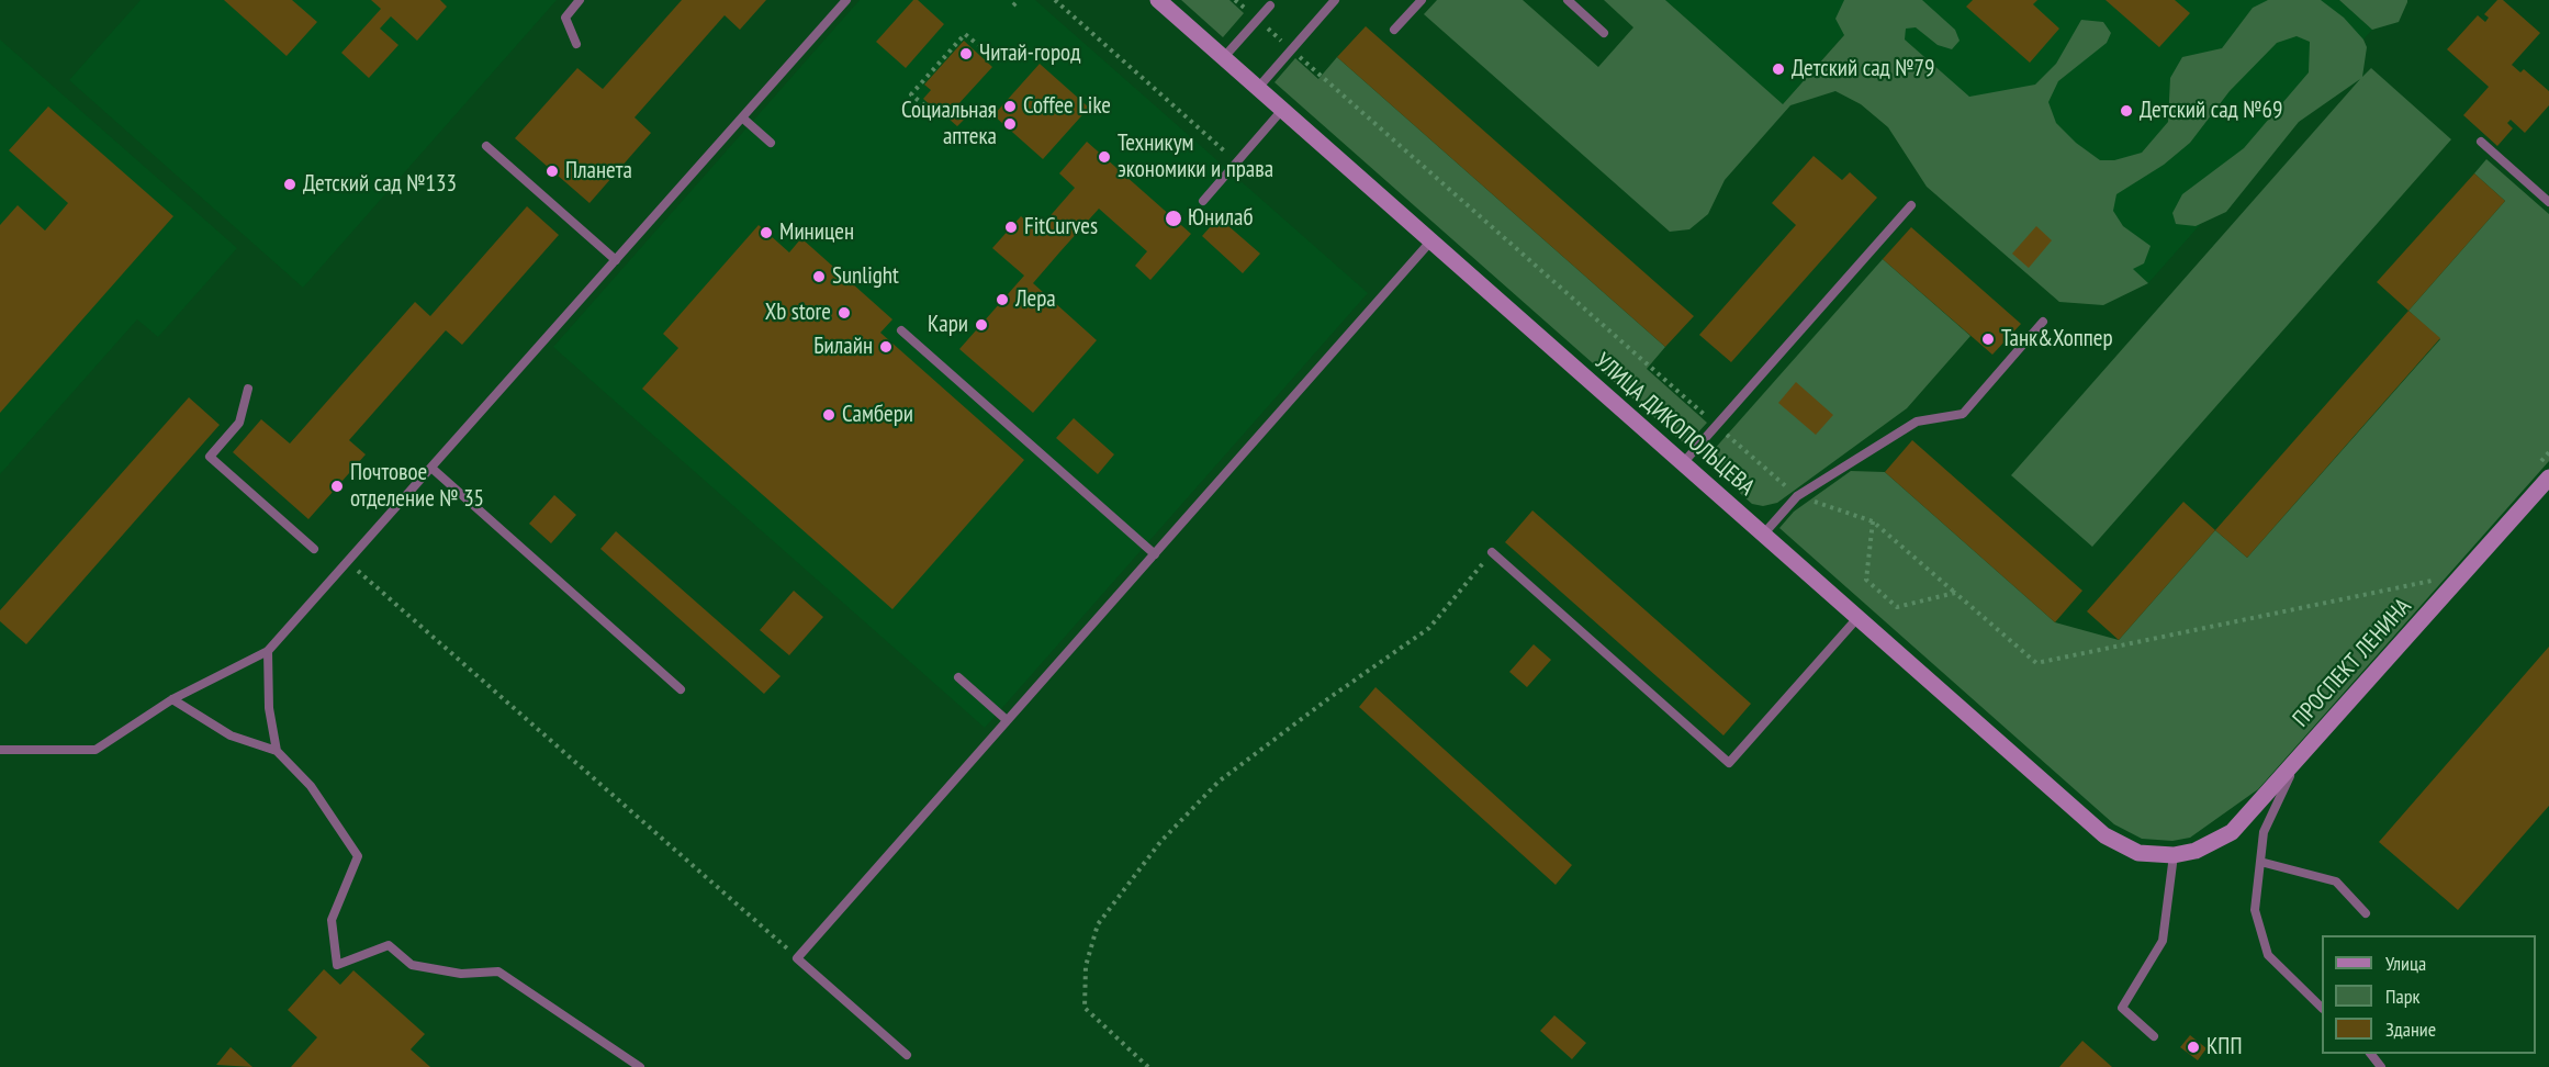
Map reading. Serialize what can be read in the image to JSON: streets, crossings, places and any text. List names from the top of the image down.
{
  "streets": {
    "street": ["УЛИЦА ДИКОПОЛЬЦЕВА", "ПРОСПЕКТ ЛЕНИНА"]
  },
  "crossings": [
    ["УЛИЦА ДИКОПОЛЬЦЕВА", "ПРОСПЕКТ ЛЕНИНА"]
  ],
  "places": [
    "Читай-город",
    "Детский сад №79",
    "Coffee Like",
    "Детский сад №69",
    "Социальная аптека",
    "Техникум экономики и права",
    "Планета",
    "Детский сад №133",
    "Юнилаб",
    "FitCurves",
    "Миницен",
    "Sunlight",
    "Лера",
    "Xb store",
    "Кари",
    "Танк&Хоппер",
    "Билайн",
    "Самбери",
    "Почтовое отделение № 35",
    "КПП"
  ],
  "legend": ["Улица", "Парк", "Здание"]
}
